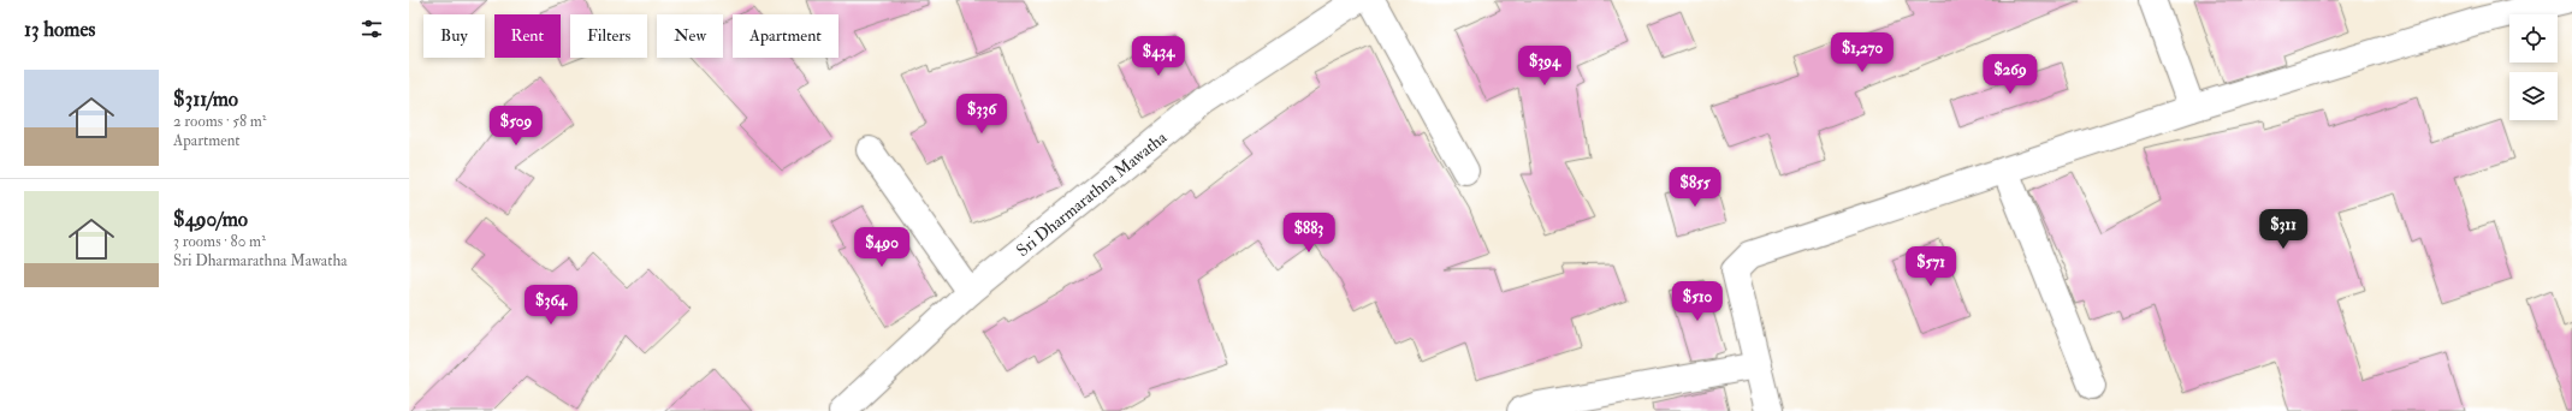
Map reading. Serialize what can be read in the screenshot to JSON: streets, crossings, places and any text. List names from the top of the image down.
{
  "streets": {
    "street": ["Sri Dharmarathna Mawatha"]
  },
  "page": {
    "heading": "13 homes",
    "chip": [
      "Buy",
      "Rent",
      "Filters",
      "New",
      "Apartment"
    ],
    "price": [
      "$1,270",
      "$434",
      "$394",
      "$269",
      "$336",
      "$509",
      "$855",
      "$311",
      "$883",
      "$490",
      "$571",
      "$510",
      "$364"
    ],
    "list": [
      {
        "name": "$311/mo",
        "note": "2 rooms · 58 m² · Apartment"
      },
      {
        "name": "$490/mo",
        "note": "3 rooms · 80 m² · Sri Dharmarathna Mawatha"
      }
    ]
  }
}
